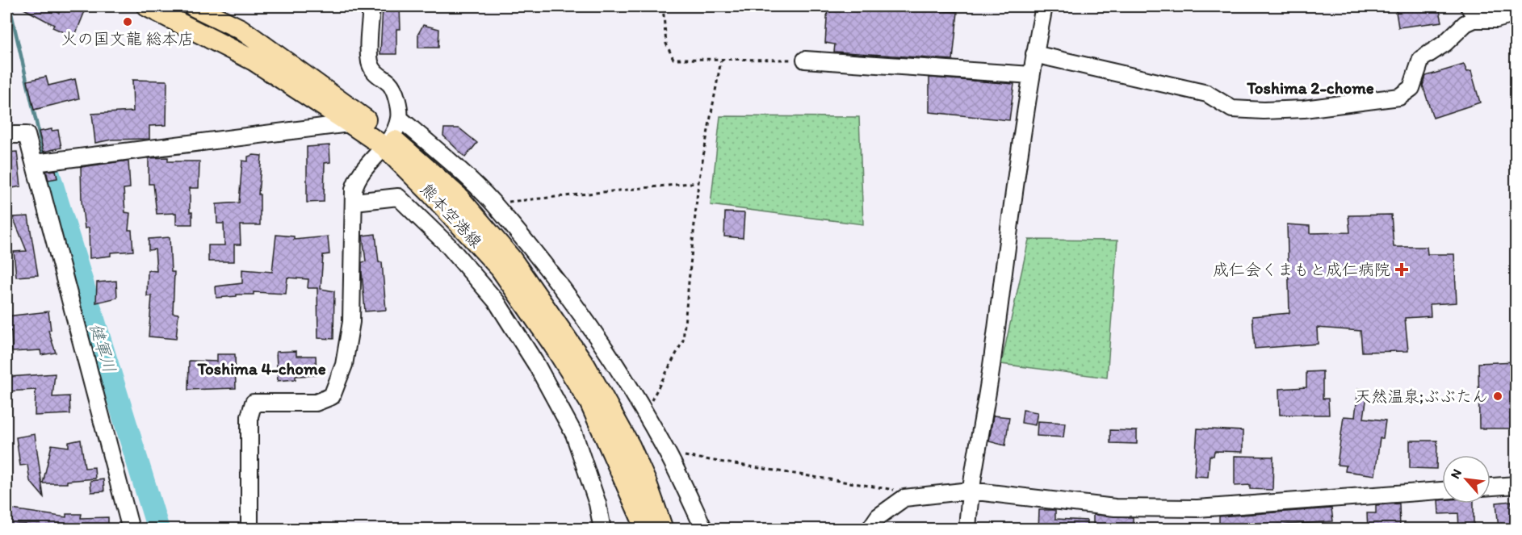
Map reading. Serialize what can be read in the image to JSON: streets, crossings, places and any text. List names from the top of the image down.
{
  "streets": {
    "main road": ["熊本空港線"]
  },
  "districts": ["Toshima 2-chome", "Toshima 4-chome"],
  "water": ["健軍川"],
  "places": {
    "other": ["火の国文龍 総本店", "天然温泉;ぶぶたん"],
    "health": ["成仁会くまもと成仁病院"]
  },
  "north": "top left"
}
